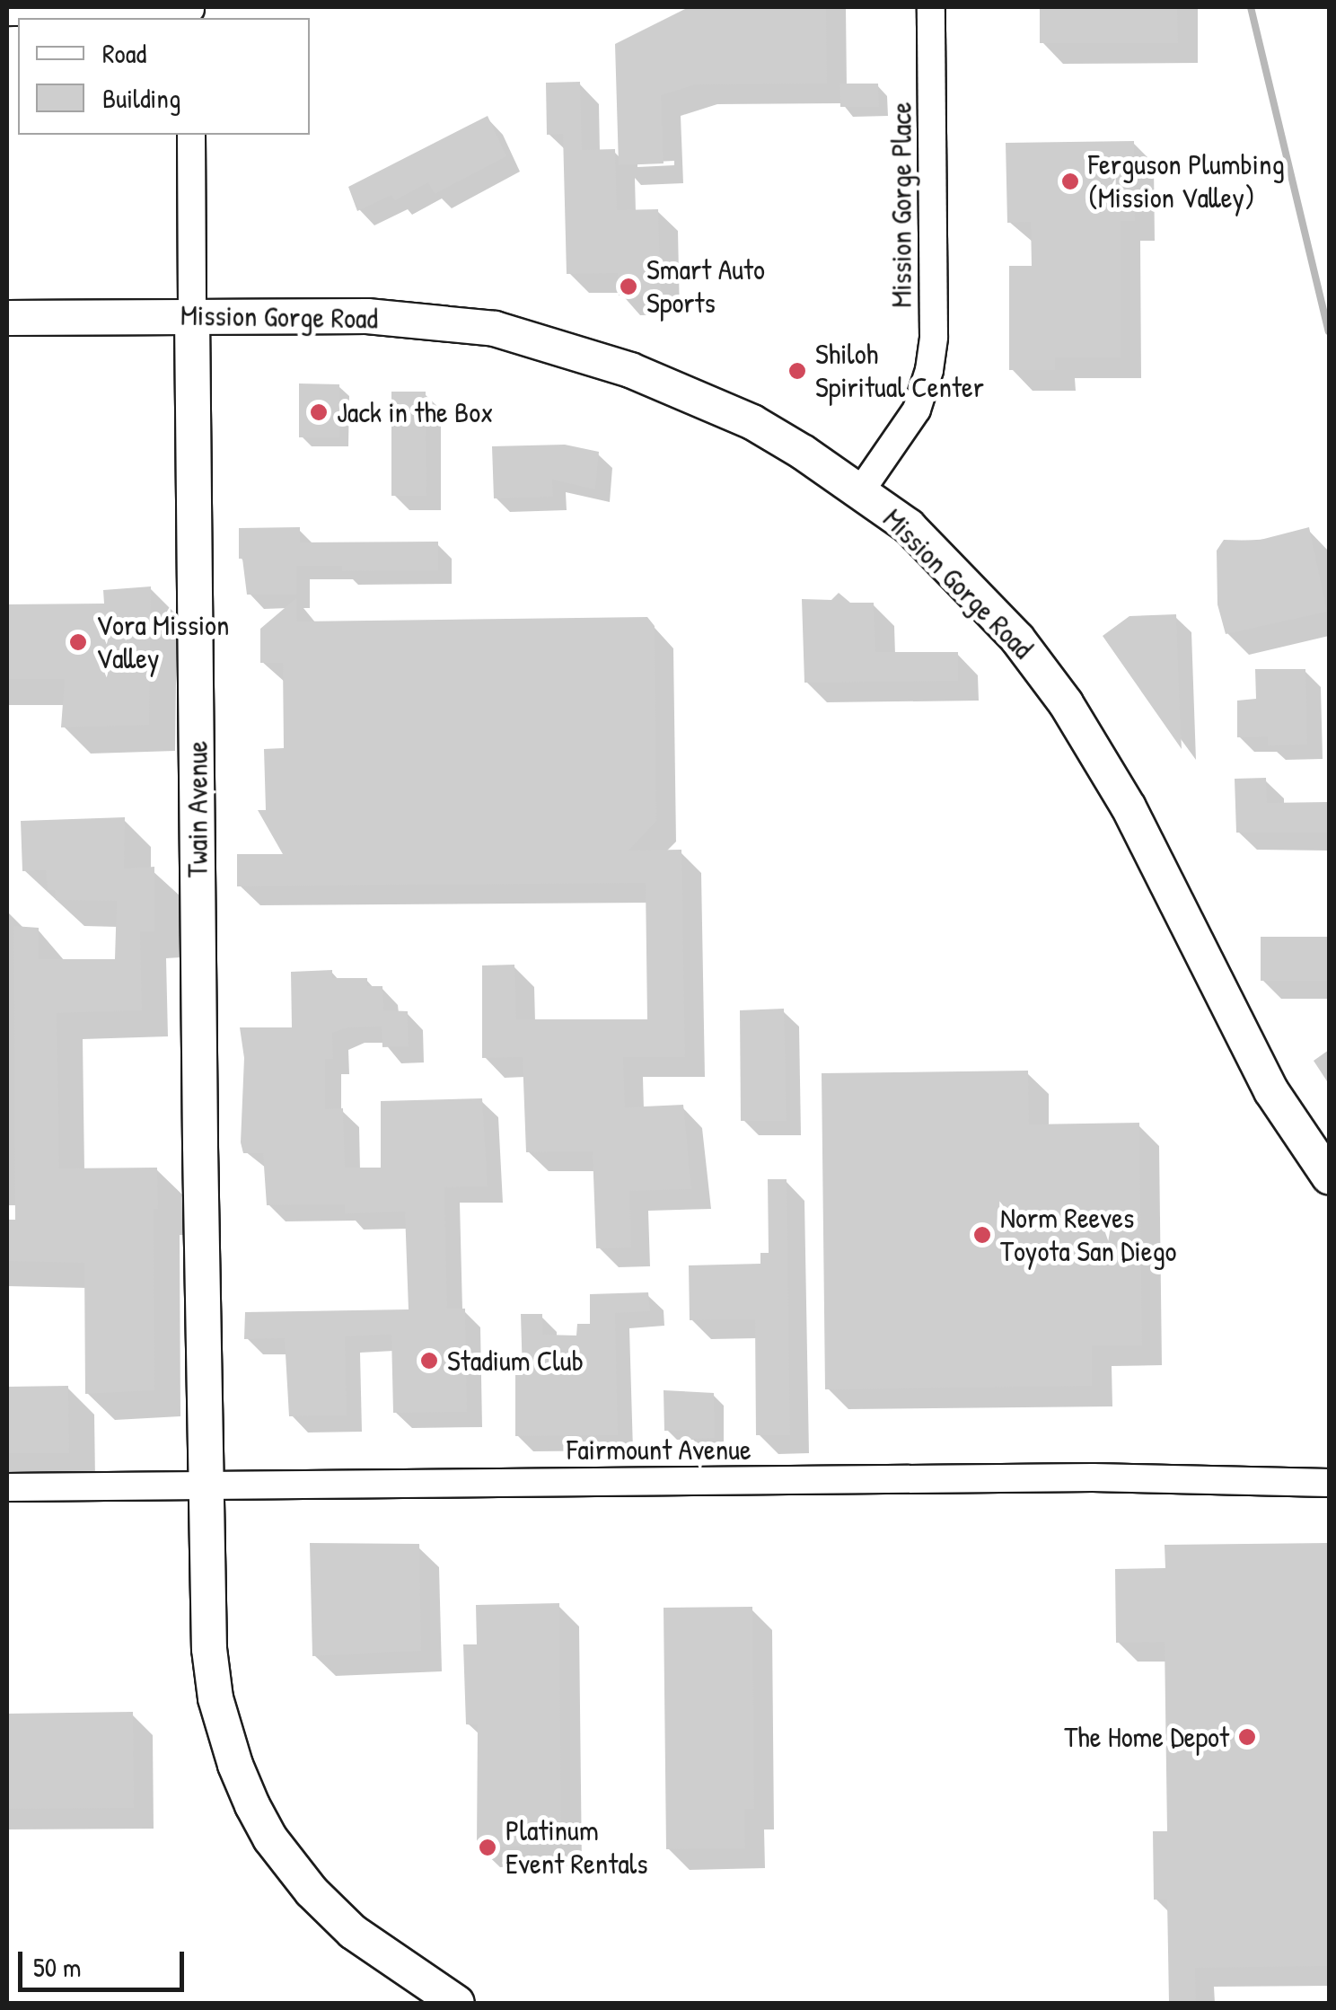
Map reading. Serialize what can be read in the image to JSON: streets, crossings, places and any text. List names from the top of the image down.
{
  "streets": {
    "main road": ["Mission Gorge Road", "Twain Avenue"],
    "street": ["Mission Gorge Place", "Fairmount Avenue"]
  },
  "crossings": [
    ["Mission Gorge Place", "Mission Gorge Road"],
    ["Mission Gorge Road", "Twain Avenue"],
    ["Twain Avenue", "Fairmount Avenue"]
  ],
  "places": [
    "Ferguson Plumbing (Mission Valley)",
    "Smart Auto Sports",
    "Shiloh Spiritual Center",
    "Jack in the Box",
    "Vora Mission Valley",
    "Norm Reeves Toyota San Diego",
    "Stadium Club",
    "The Home Depot",
    "Platinum Event Rentals"
  ],
  "legend": ["Road", "Building"],
  "scale_bar": "50 m"
}
